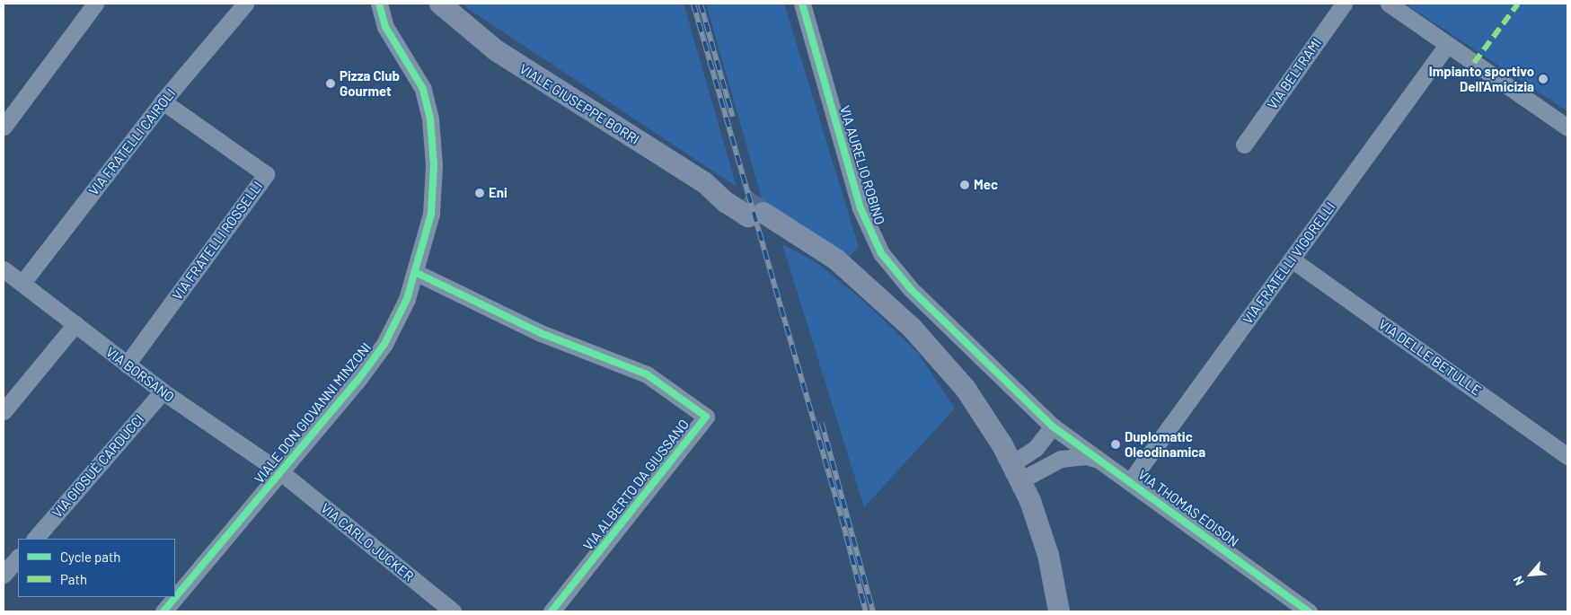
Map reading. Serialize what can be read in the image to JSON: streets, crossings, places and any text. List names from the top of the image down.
{
  "streets": {
    "main road": ["VIALE GIUSEPPE BORRI"],
    "street": [
      "VIA BELTRAMI",
      "VIA FRATELLI CAIROLI",
      "VIA AURELIO ROBINO",
      "VIA FRATELLI ROSSELLI",
      "VIA FRATELLI VIGORELLI",
      "VIA DELLE BETULLE",
      "VIA BORSANO",
      "VIALE DON GIOVANNI MINZONI",
      "VIA GIOSUÈ CARDUCCI",
      "VIA ALBERTO DA GIUSSANO",
      "VIA THOMAS EDISON",
      "VIA CARLO JUCKER"
    ]
  },
  "crossings": [
    ["VIA FRATELLI CAIROLI", "VIA FRATELLI ROSSELLI"],
    ["VIA FRATELLI CAIROLI", "VIA BORSANO"],
    ["VIA AURELIO ROBINO", "VIA THOMAS EDISON"],
    ["VIA FRATELLI ROSSELLI", "VIA BORSANO"],
    ["VIA FRATELLI VIGORELLI", "VIA DELLE BETULLE"],
    ["VIA FRATELLI VIGORELLI", "VIA THOMAS EDISON"],
    ["VIA BORSANO", "VIALE DON GIOVANNI MINZONI"],
    ["VIA BORSANO", "VIA GIOSUÈ CARDUCCI"],
    ["VIA BORSANO", "VIA CARLO JUCKER"],
    ["VIALE DON GIOVANNI MINZONI", "VIA ALBERTO DA GIUSSANO"],
    ["VIALE DON GIOVANNI MINZONI", "VIA CARLO JUCKER"]
  ],
  "places": [
    "Impianto sportivo Dell'Amicizia",
    "Pizza Club Gourmet",
    "Mec",
    "Eni",
    "Duplomatic Oleodinamica"
  ],
  "legend": ["Cycle path", "Path"],
  "north": "bottom left"
}
